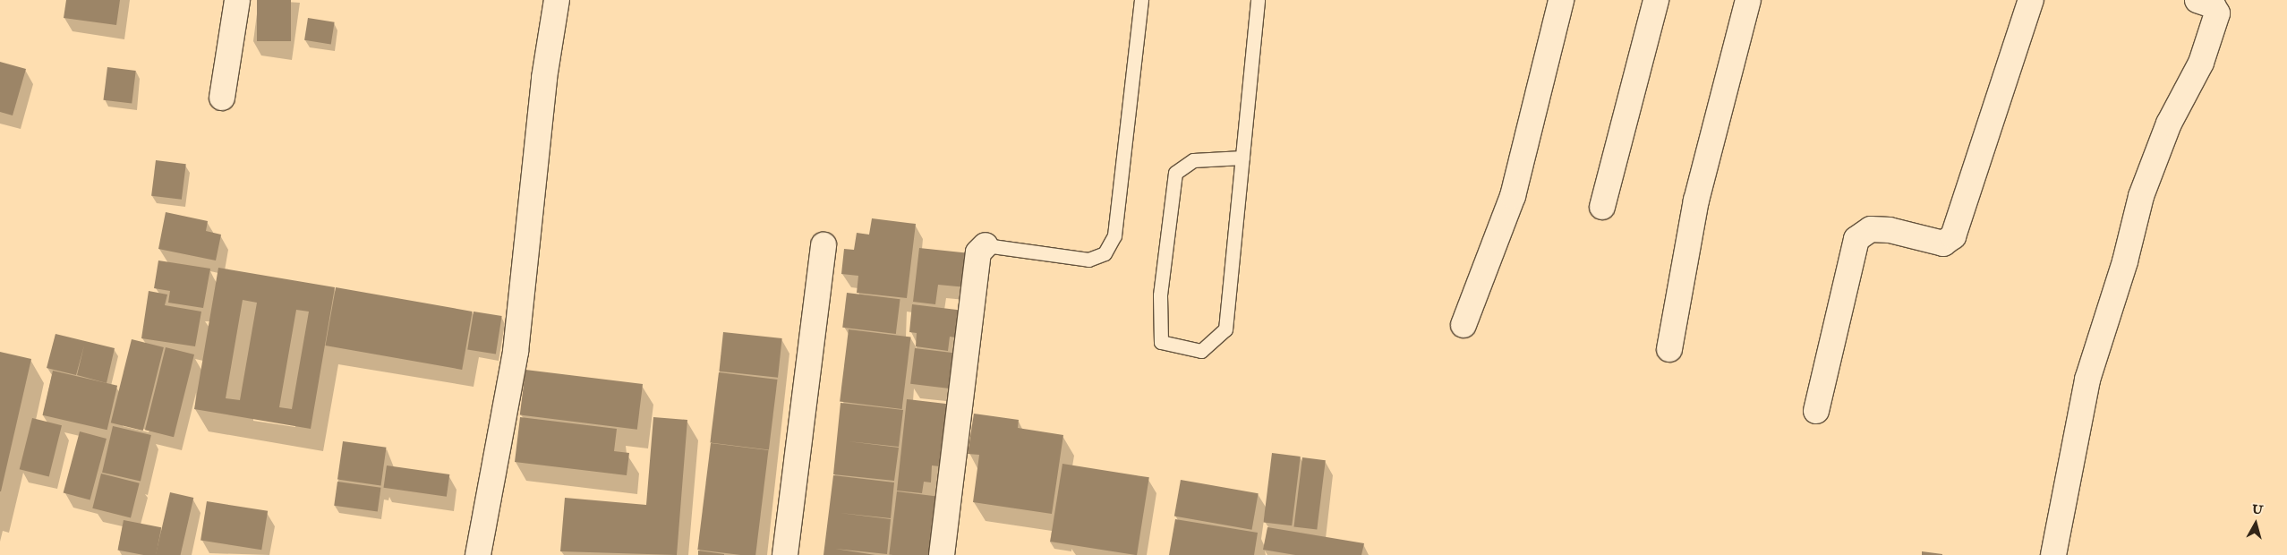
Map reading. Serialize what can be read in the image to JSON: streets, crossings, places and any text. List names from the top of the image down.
{
  "north": "top"
}
